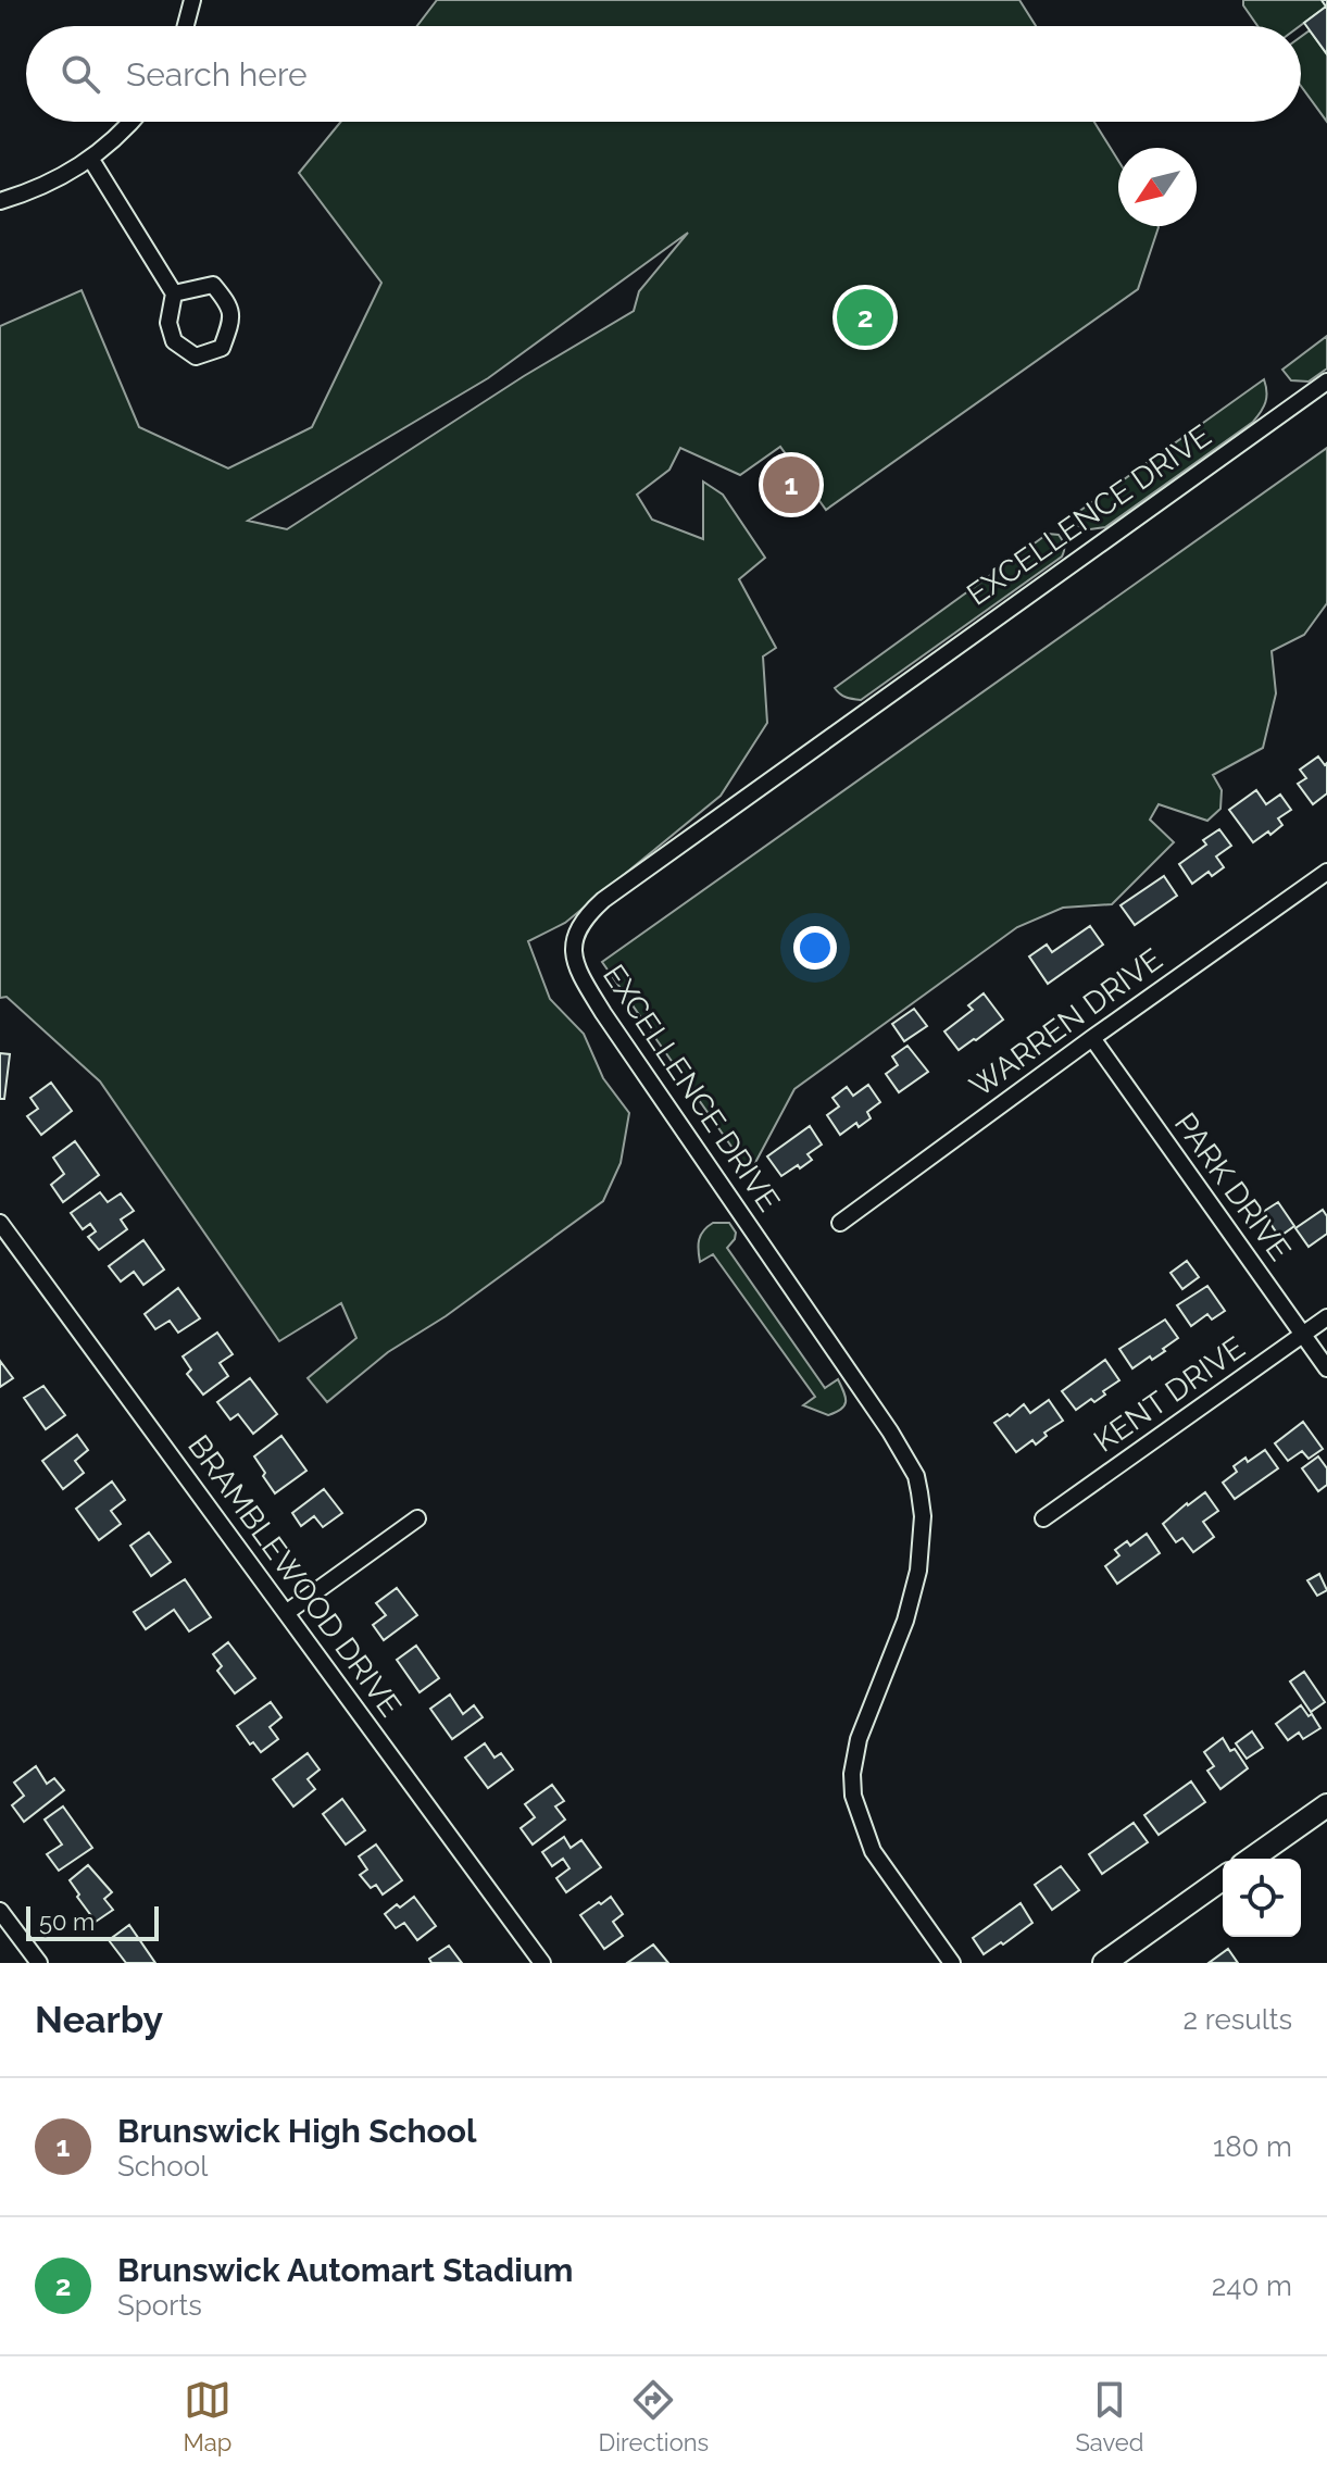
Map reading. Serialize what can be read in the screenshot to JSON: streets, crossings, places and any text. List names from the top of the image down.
{
  "streets": {
    "street": [
      "EXCELLENCE DRIVE",
      "WARREN DRIVE",
      "PARK DRIVE",
      "KENT DRIVE",
      "BRAMBLEWOOD DRIVE"
    ]
  },
  "crossings": [
    ["WARREN DRIVE", "PARK DRIVE"],
    ["PARK DRIVE", "KENT DRIVE"]
  ],
  "scale_bar": "50 m",
  "north": "bottom left",
  "page": {
    "search": "Search here",
    "pins": ["2", "1"],
    "scale": "50 m",
    "heading": ["Nearby", "2 results"],
    "list": [
      {
        "mark": "1",
        "name": "Brunswick High School",
        "note": "School",
        "value": "180 m"
      },
      {
        "mark": "2",
        "name": "Brunswick Automart Stadium",
        "note": "Sports",
        "value": "240 m"
      }
    ],
    "nav": ["Map", "Directions", "Saved"]
  }
}
